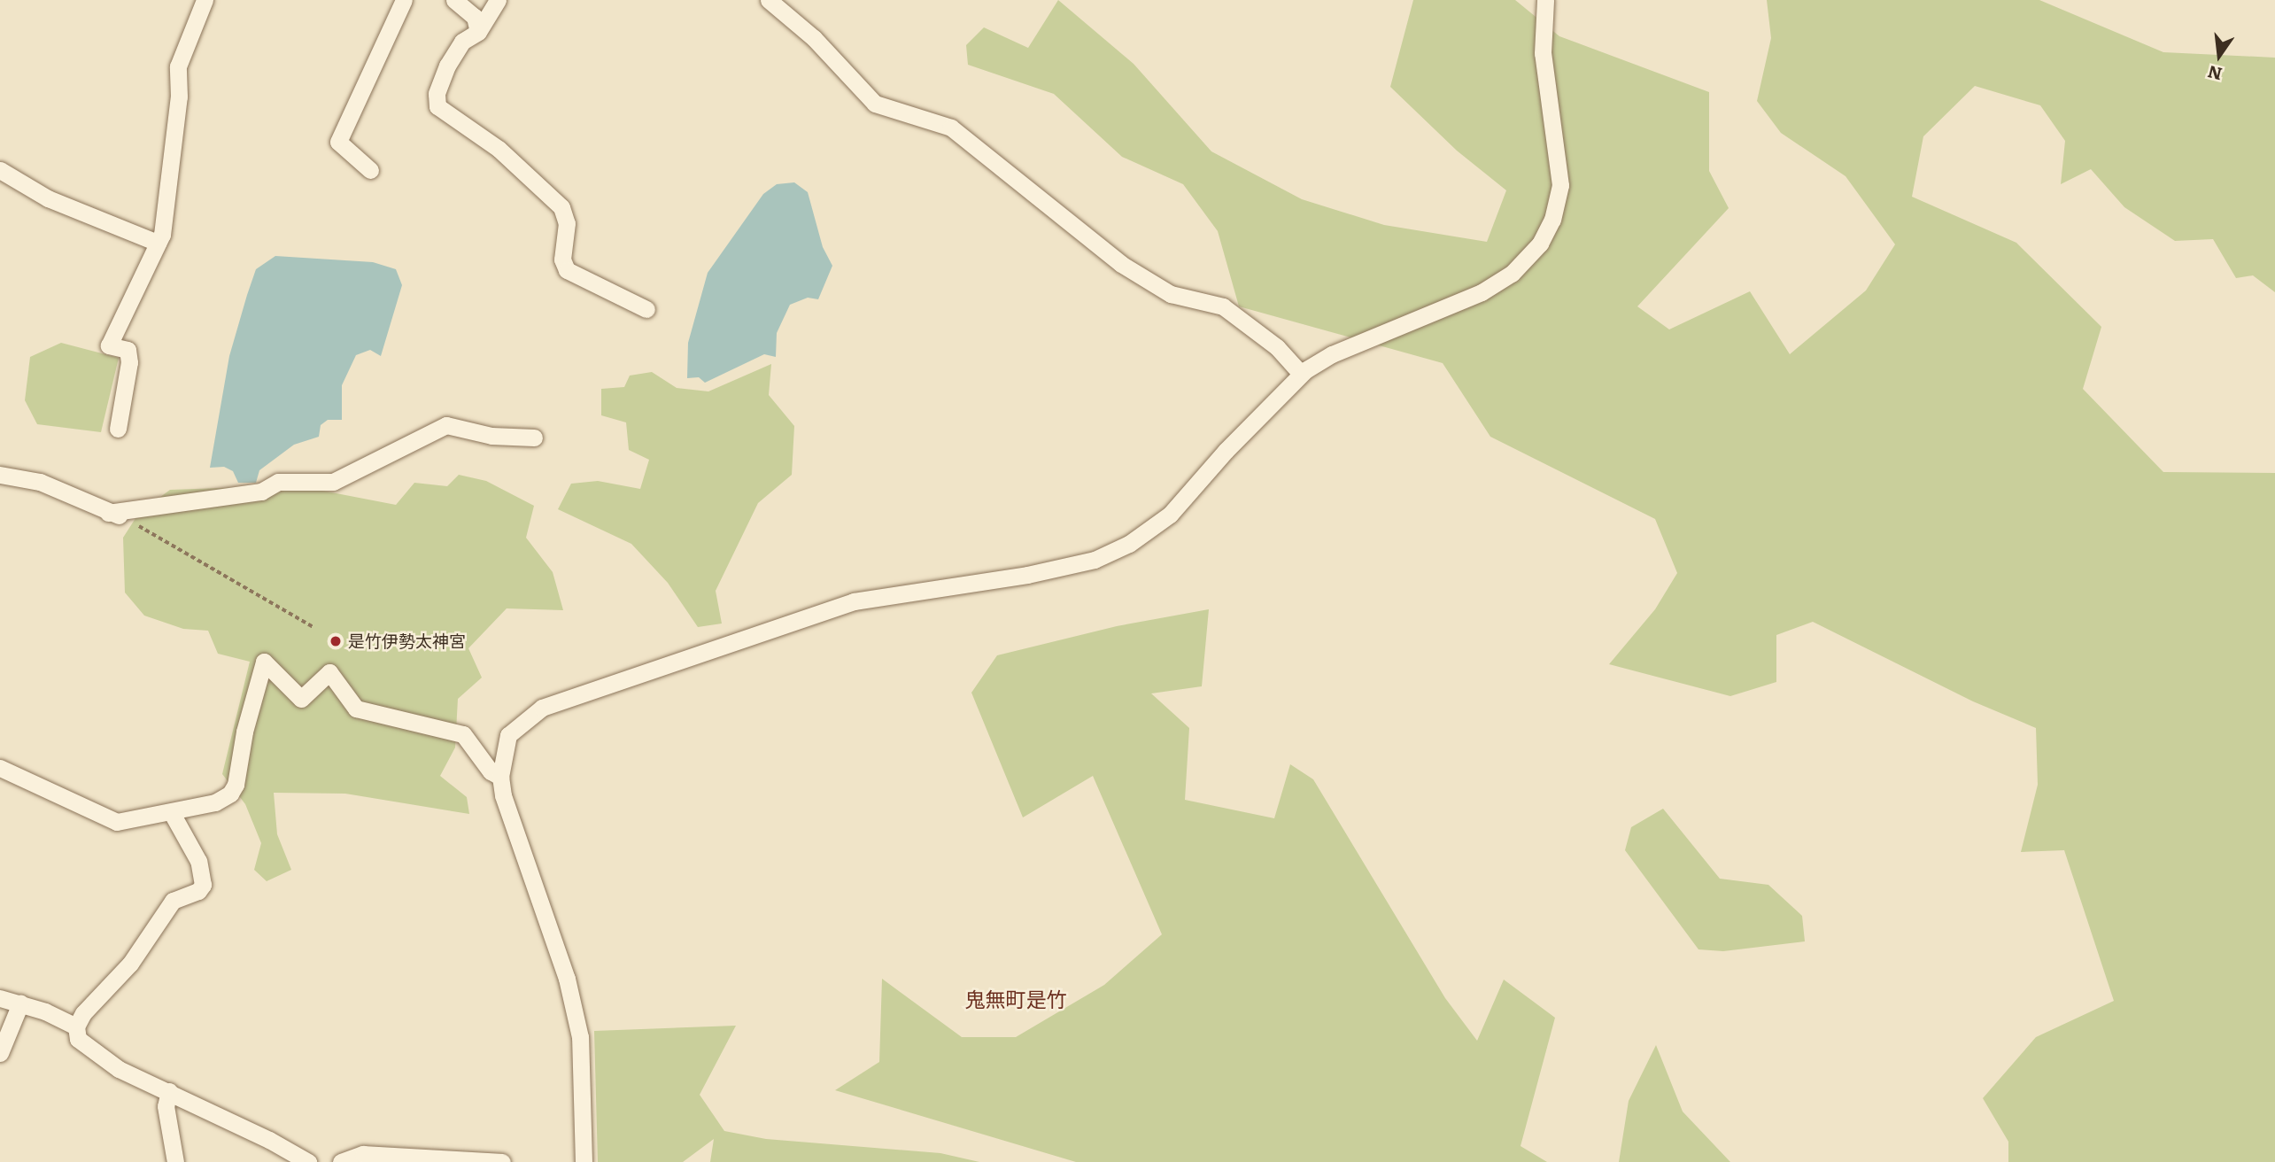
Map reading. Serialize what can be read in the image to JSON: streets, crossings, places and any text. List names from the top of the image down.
{
  "districts": ["鬼無町是竹"],
  "places": ["是竹伊勢太神宮"],
  "north": "bottom"
}
